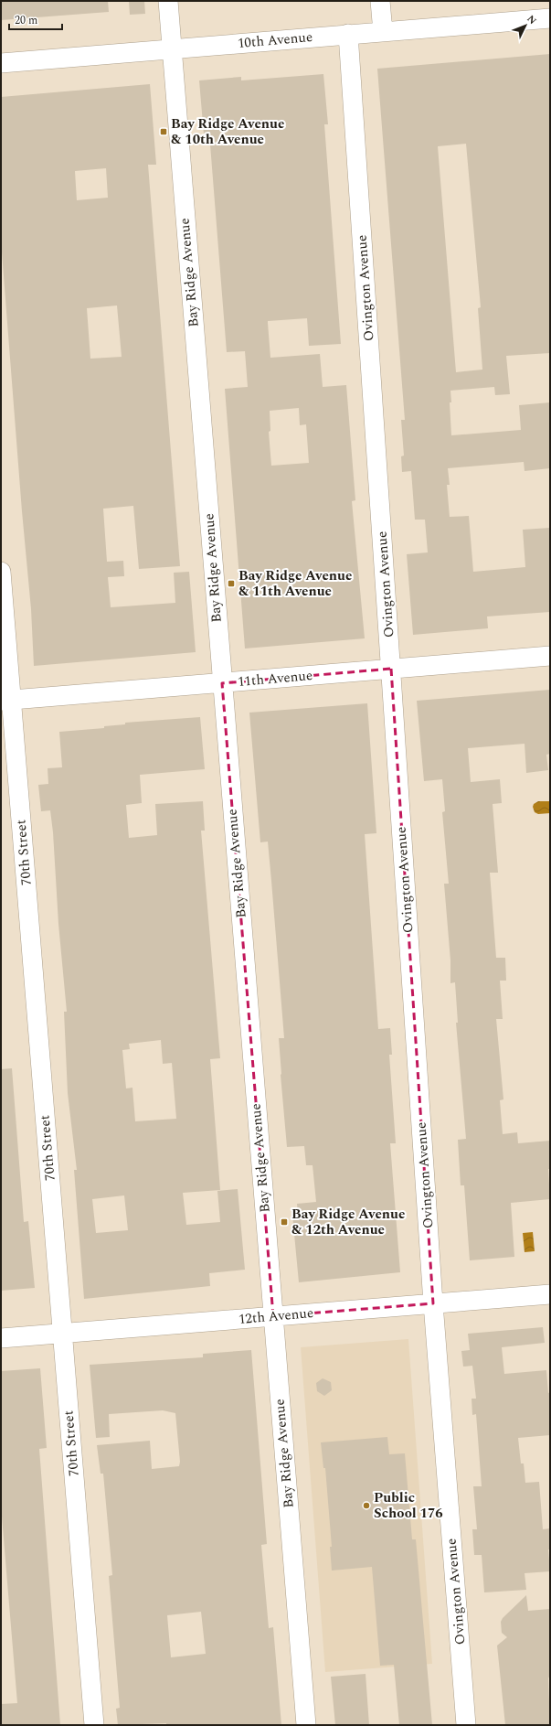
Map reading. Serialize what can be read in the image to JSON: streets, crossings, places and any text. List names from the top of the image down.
{
  "streets": {
    "street": [
      "10th Avenue",
      "Bay Ridge Avenue",
      "Ovington Avenue",
      "11th Avenue",
      "70th Street",
      "12th Avenue"
    ]
  },
  "crossings": [
    ["10th Avenue", "Bay Ridge Avenue"],
    ["10th Avenue", "Ovington Avenue"],
    ["Bay Ridge Avenue", "11th Avenue"],
    ["Bay Ridge Avenue", "12th Avenue"],
    ["Ovington Avenue", "11th Avenue"],
    ["Ovington Avenue", "12th Avenue"],
    ["11th Avenue", "70th Street"],
    ["70th Street", "12th Avenue"]
  ],
  "places": {
    "transit": ["Bay Ridge Avenue & 10th Avenue", "Bay Ridge Avenue & 11th Avenue", "Bay Ridge Avenue & 12th Avenue"],
    "other": ["Public School 176"]
  },
  "scale_bar": "20 m",
  "north": "top right"
}
